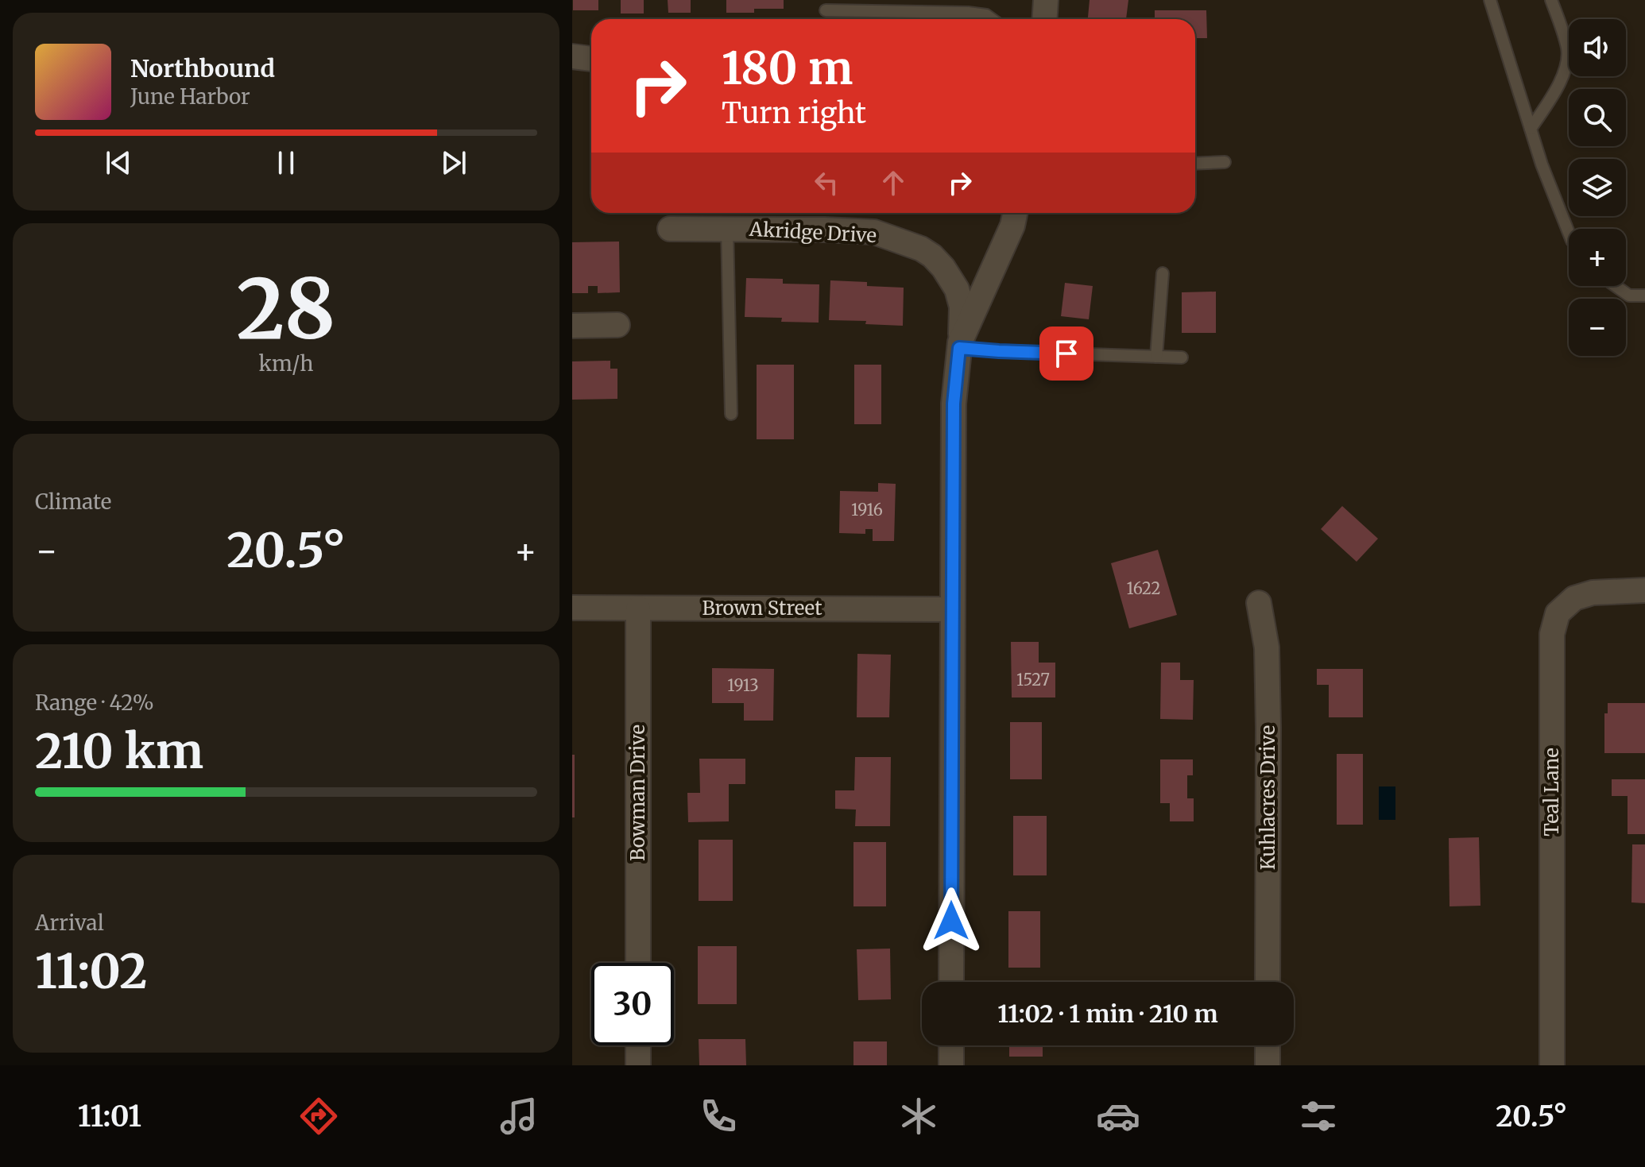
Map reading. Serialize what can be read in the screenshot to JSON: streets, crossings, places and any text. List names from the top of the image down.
{
  "streets": {
    "street": [
      "Akridge Drive",
      "Brown Street",
      "Teal Lane",
      "Bowman Drive",
      "Kuhlacres Drive"
    ]
  },
  "crossings": [
    ["Akridge Drive", "Brown Street"],
    ["Brown Street", "Bowman Drive"]
  ],
  "house_numbers": [
    "1916",
    "1622",
    "1527",
    "1913"
  ],
  "page": {
    "map_buttons": ["+", "−"],
    "turn": ["180 m", "Turn right"],
    "song": ["Northbound", "June Harbor"],
    "tile": [
      ["28", "km/h"],
      "Climate",
      ["Range · 42%", "210 km"],
      ["Arrival", "11:02"]
    ],
    "heat": ["−", "20.5°", "+"],
    "limit": "30",
    "trip": "11:02 · 1 min · 210 m",
    "tabs": ["11:01", "20.5°"]
  }
}
